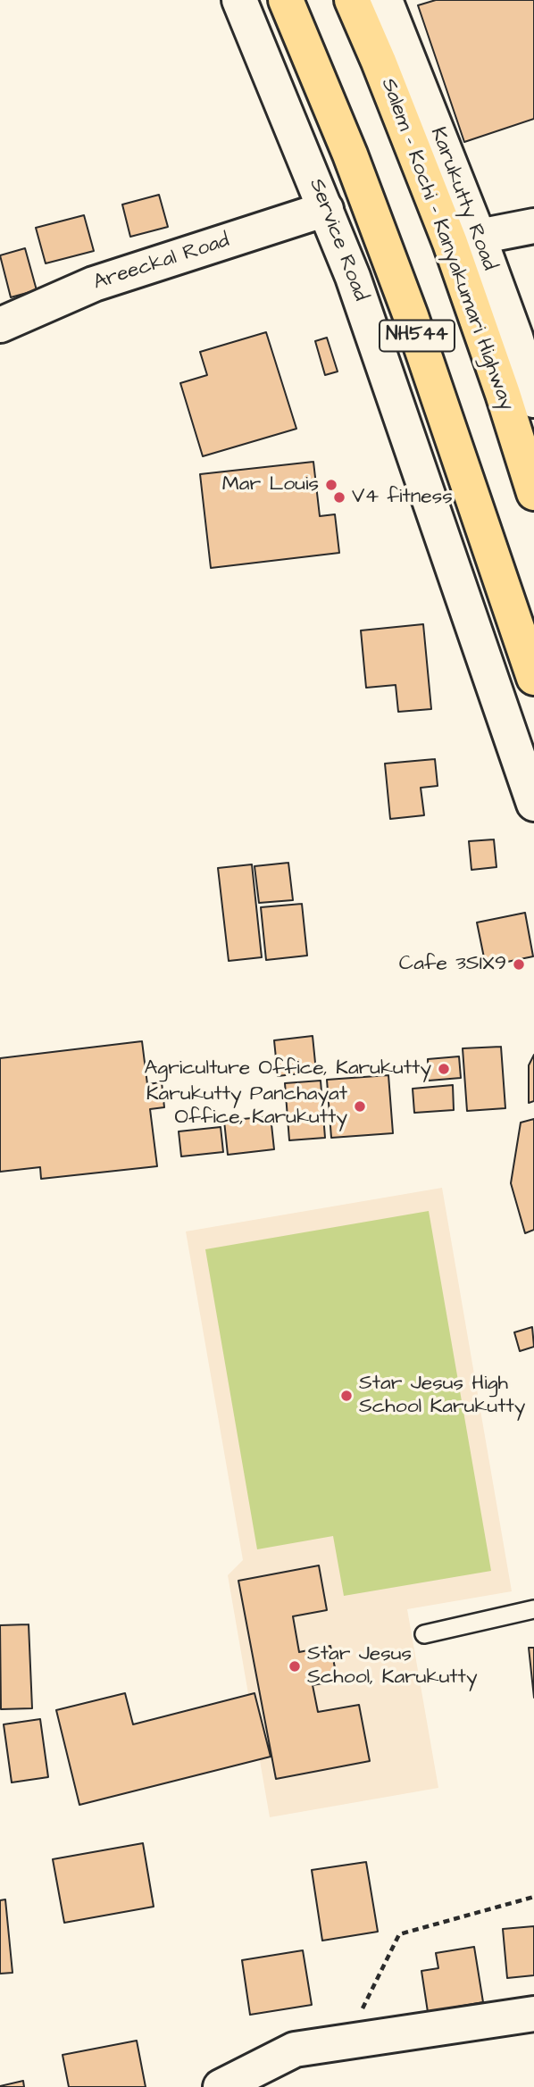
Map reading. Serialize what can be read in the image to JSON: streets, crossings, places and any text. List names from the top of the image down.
{
  "streets": {
    "highway": ["Salem - Kochi - Kanyakumari Highway", "NH544"],
    "street": ["Karukutty Road", "Service Road", "Areeckal Road"]
  },
  "crossings": [
    ["Service Road", "Areeckal Road"]
  ],
  "places": [
    "Mar Louis",
    "V4 fitness",
    "Cafe 3SIX9",
    "Agriculture Office, Karukutty",
    "Karukutty Panchayat Office, Karukutty",
    "Star Jesus High School Karukutty",
    "Star Jesus School, Karukutty"
  ]
}
